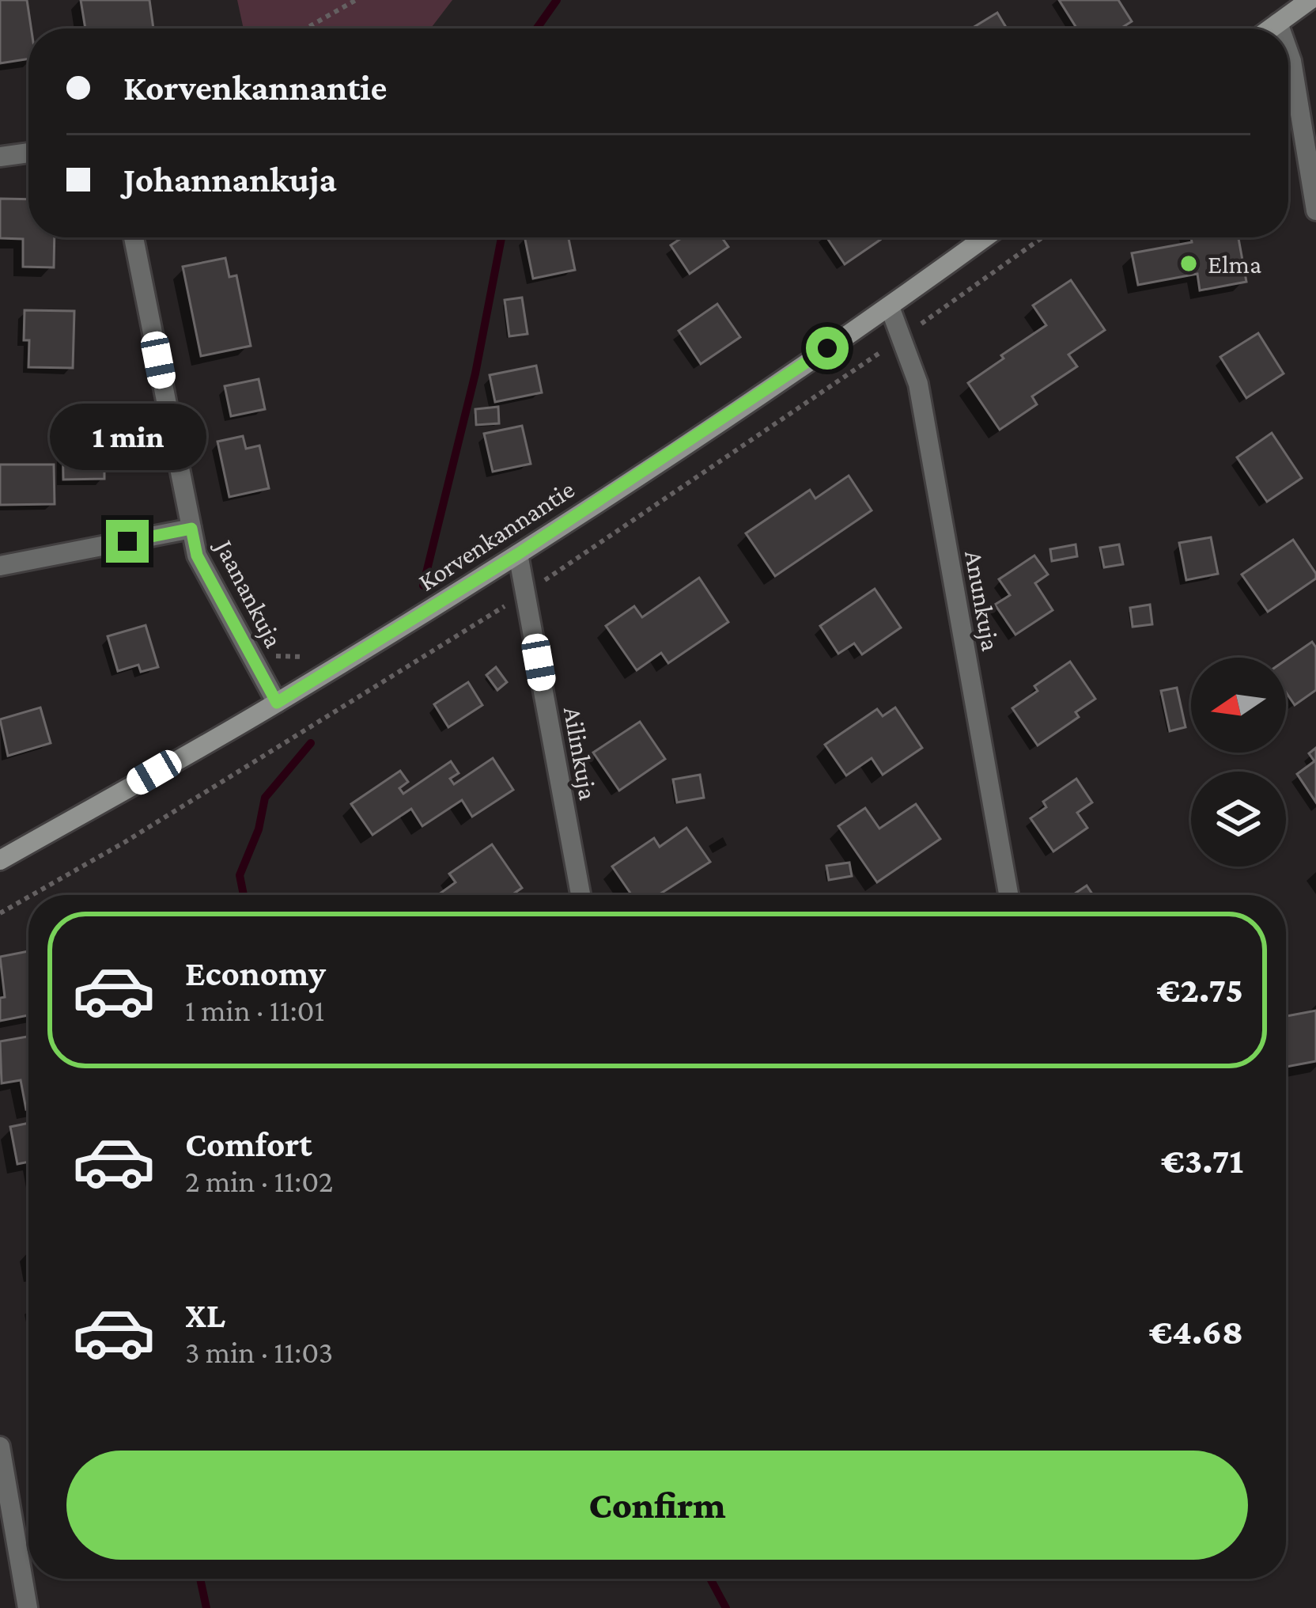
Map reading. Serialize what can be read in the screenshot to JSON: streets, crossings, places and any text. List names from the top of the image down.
{
  "streets": {
    "main road": ["Korvenkannantie"],
    "street": ["Jaanankuja", "Anunkuja", "Ailinkuja"]
  },
  "crossings": [
    ["Korvenkannantie", "Jaanankuja"],
    ["Korvenkannantie", "Anunkuja"],
    ["Korvenkannantie", "Ailinkuja"]
  ],
  "places": ["Elma"],
  "north": "left",
  "page": {
    "banner": ["Korvenkannantie", "Johannankuja"],
    "bubble": "1 min",
    "list": [
      {
        "name": "Economy",
        "note": "1 min · 11:01",
        "value": "€2.75"
      },
      {
        "name": "Comfort",
        "note": "2 min · 11:02",
        "value": "€3.71"
      },
      {
        "name": "XL",
        "note": "3 min · 11:03",
        "value": "€4.68"
      }
    ],
    "buttons": "Confirm"
  }
}
